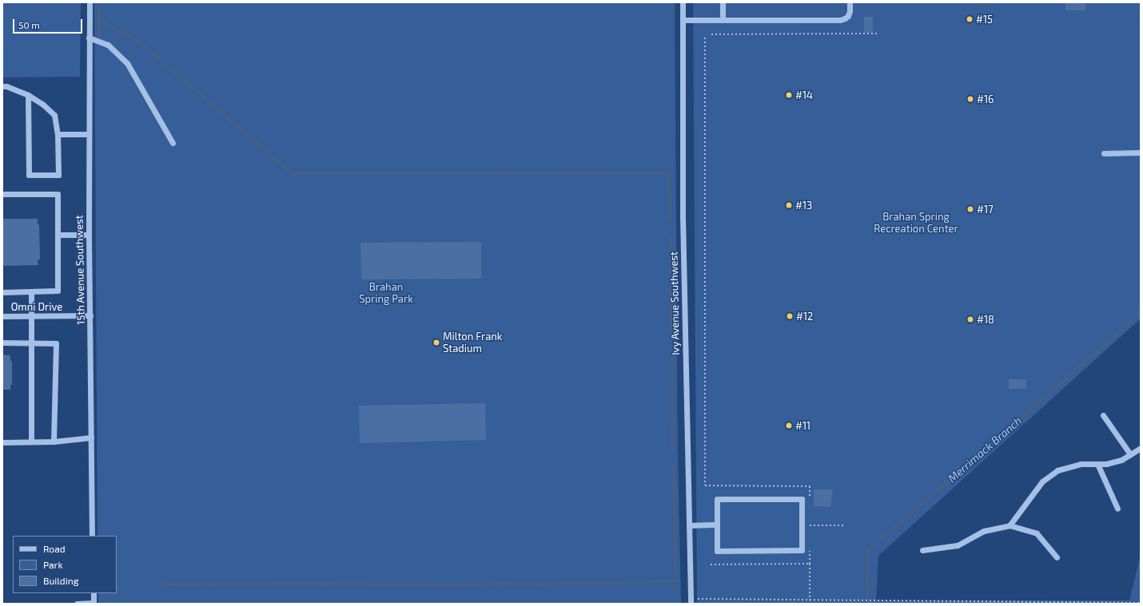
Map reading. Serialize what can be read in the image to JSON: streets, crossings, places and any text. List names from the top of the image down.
{
  "streets": {
    "street": ["15th Avenue Southwest", "Ivy Avenue Southwest", "Omni Drive"]
  },
  "crossings": [
    ["15th Avenue Southwest", "Omni Drive"]
  ],
  "water": ["Merrimack Branch"],
  "parks": ["Brahan Spring Recreation Center", "Brahan Spring Park"],
  "places": [
    "#15",
    "#14",
    "#16",
    "#13",
    "#17",
    "#12",
    "#18",
    "Milton Frank Stadium",
    "#11"
  ],
  "legend": ["Road", "Park", "Building"],
  "scale_bar": "50 m"
}
